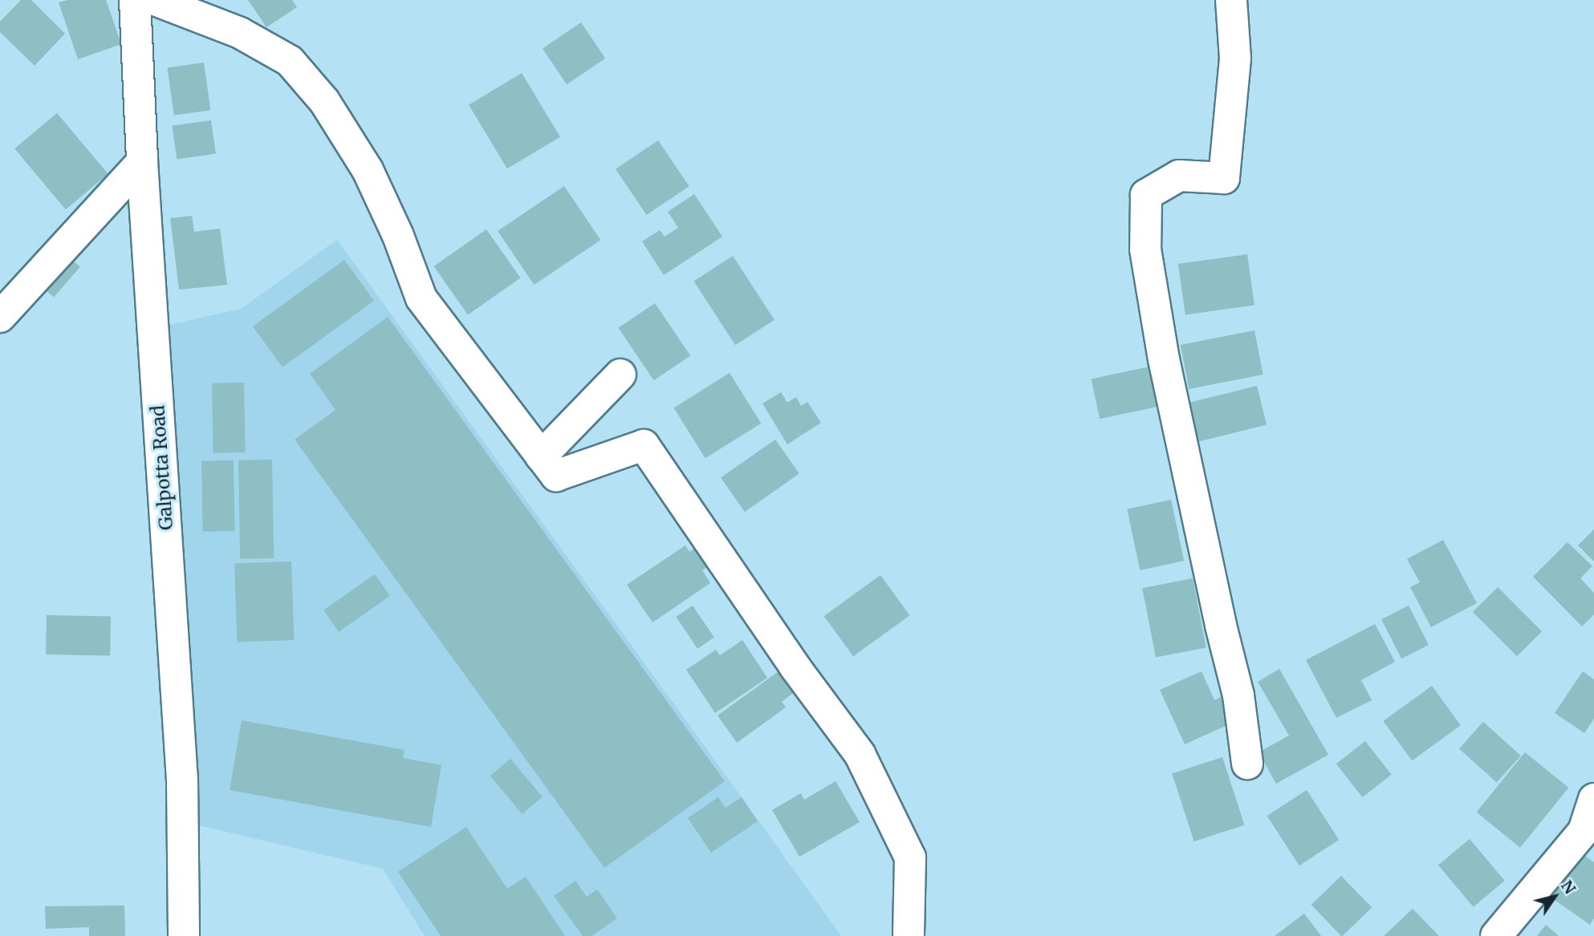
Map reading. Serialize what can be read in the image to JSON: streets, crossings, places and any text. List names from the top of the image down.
{
  "streets": {
    "street": ["Galpotta Road"]
  },
  "north": "top right"
}
